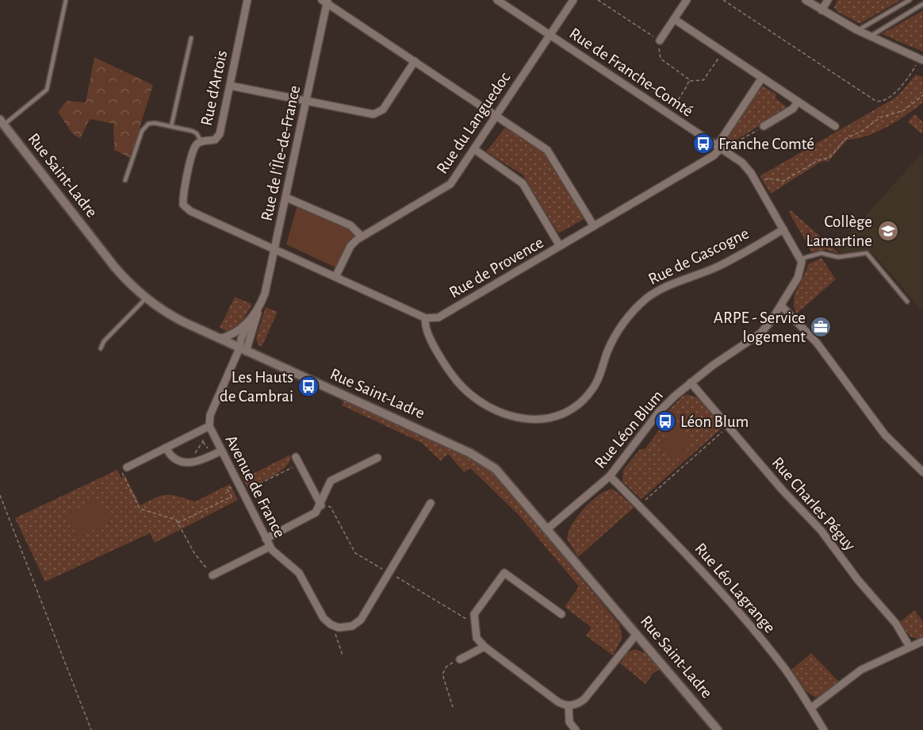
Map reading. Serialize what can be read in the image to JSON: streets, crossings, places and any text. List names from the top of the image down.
{
  "streets": {
    "street": [
      "Rue de Franche-Comté",
      "Rue d'Artois",
      "Rue du Languedoc",
      "Rue de l'Île-de-France",
      "Rue Saint-Ladre",
      "Rue de Gascogne",
      "Rue de Provence",
      "Rue Léon Blum",
      "Avenue de France",
      "Rue Charles Péguy",
      "Rue Léo Lagrange"
    ]
  },
  "crossings": [
    ["Rue de Franche-Comté", "Rue du Languedoc"],
    ["Rue de Franche-Comté", "Rue de Provence"],
    ["Rue d'Artois", "Rue de l'Île-de-France"],
    ["Rue de l'Île-de-France", "Rue Saint-Ladre"],
    ["Rue de l'Île-de-France", "Avenue de France"],
    ["Rue Saint-Ladre", "Rue Léon Blum"],
    ["Rue Saint-Ladre", "Avenue de France"],
    ["Rue de Gascogne", "Rue de Provence"],
    ["Rue Léon Blum", "Rue Charles Péguy"],
    ["Rue Léon Blum", "Rue Léo Lagrange"]
  ],
  "places": {
    "bus stop": ["Franche Comté", "Les Hauts de Cambrai", "Léon Blum"],
    "school or university": ["Collège Lamartine"],
    "office": ["ARPE - Service logement"]
  }
}
